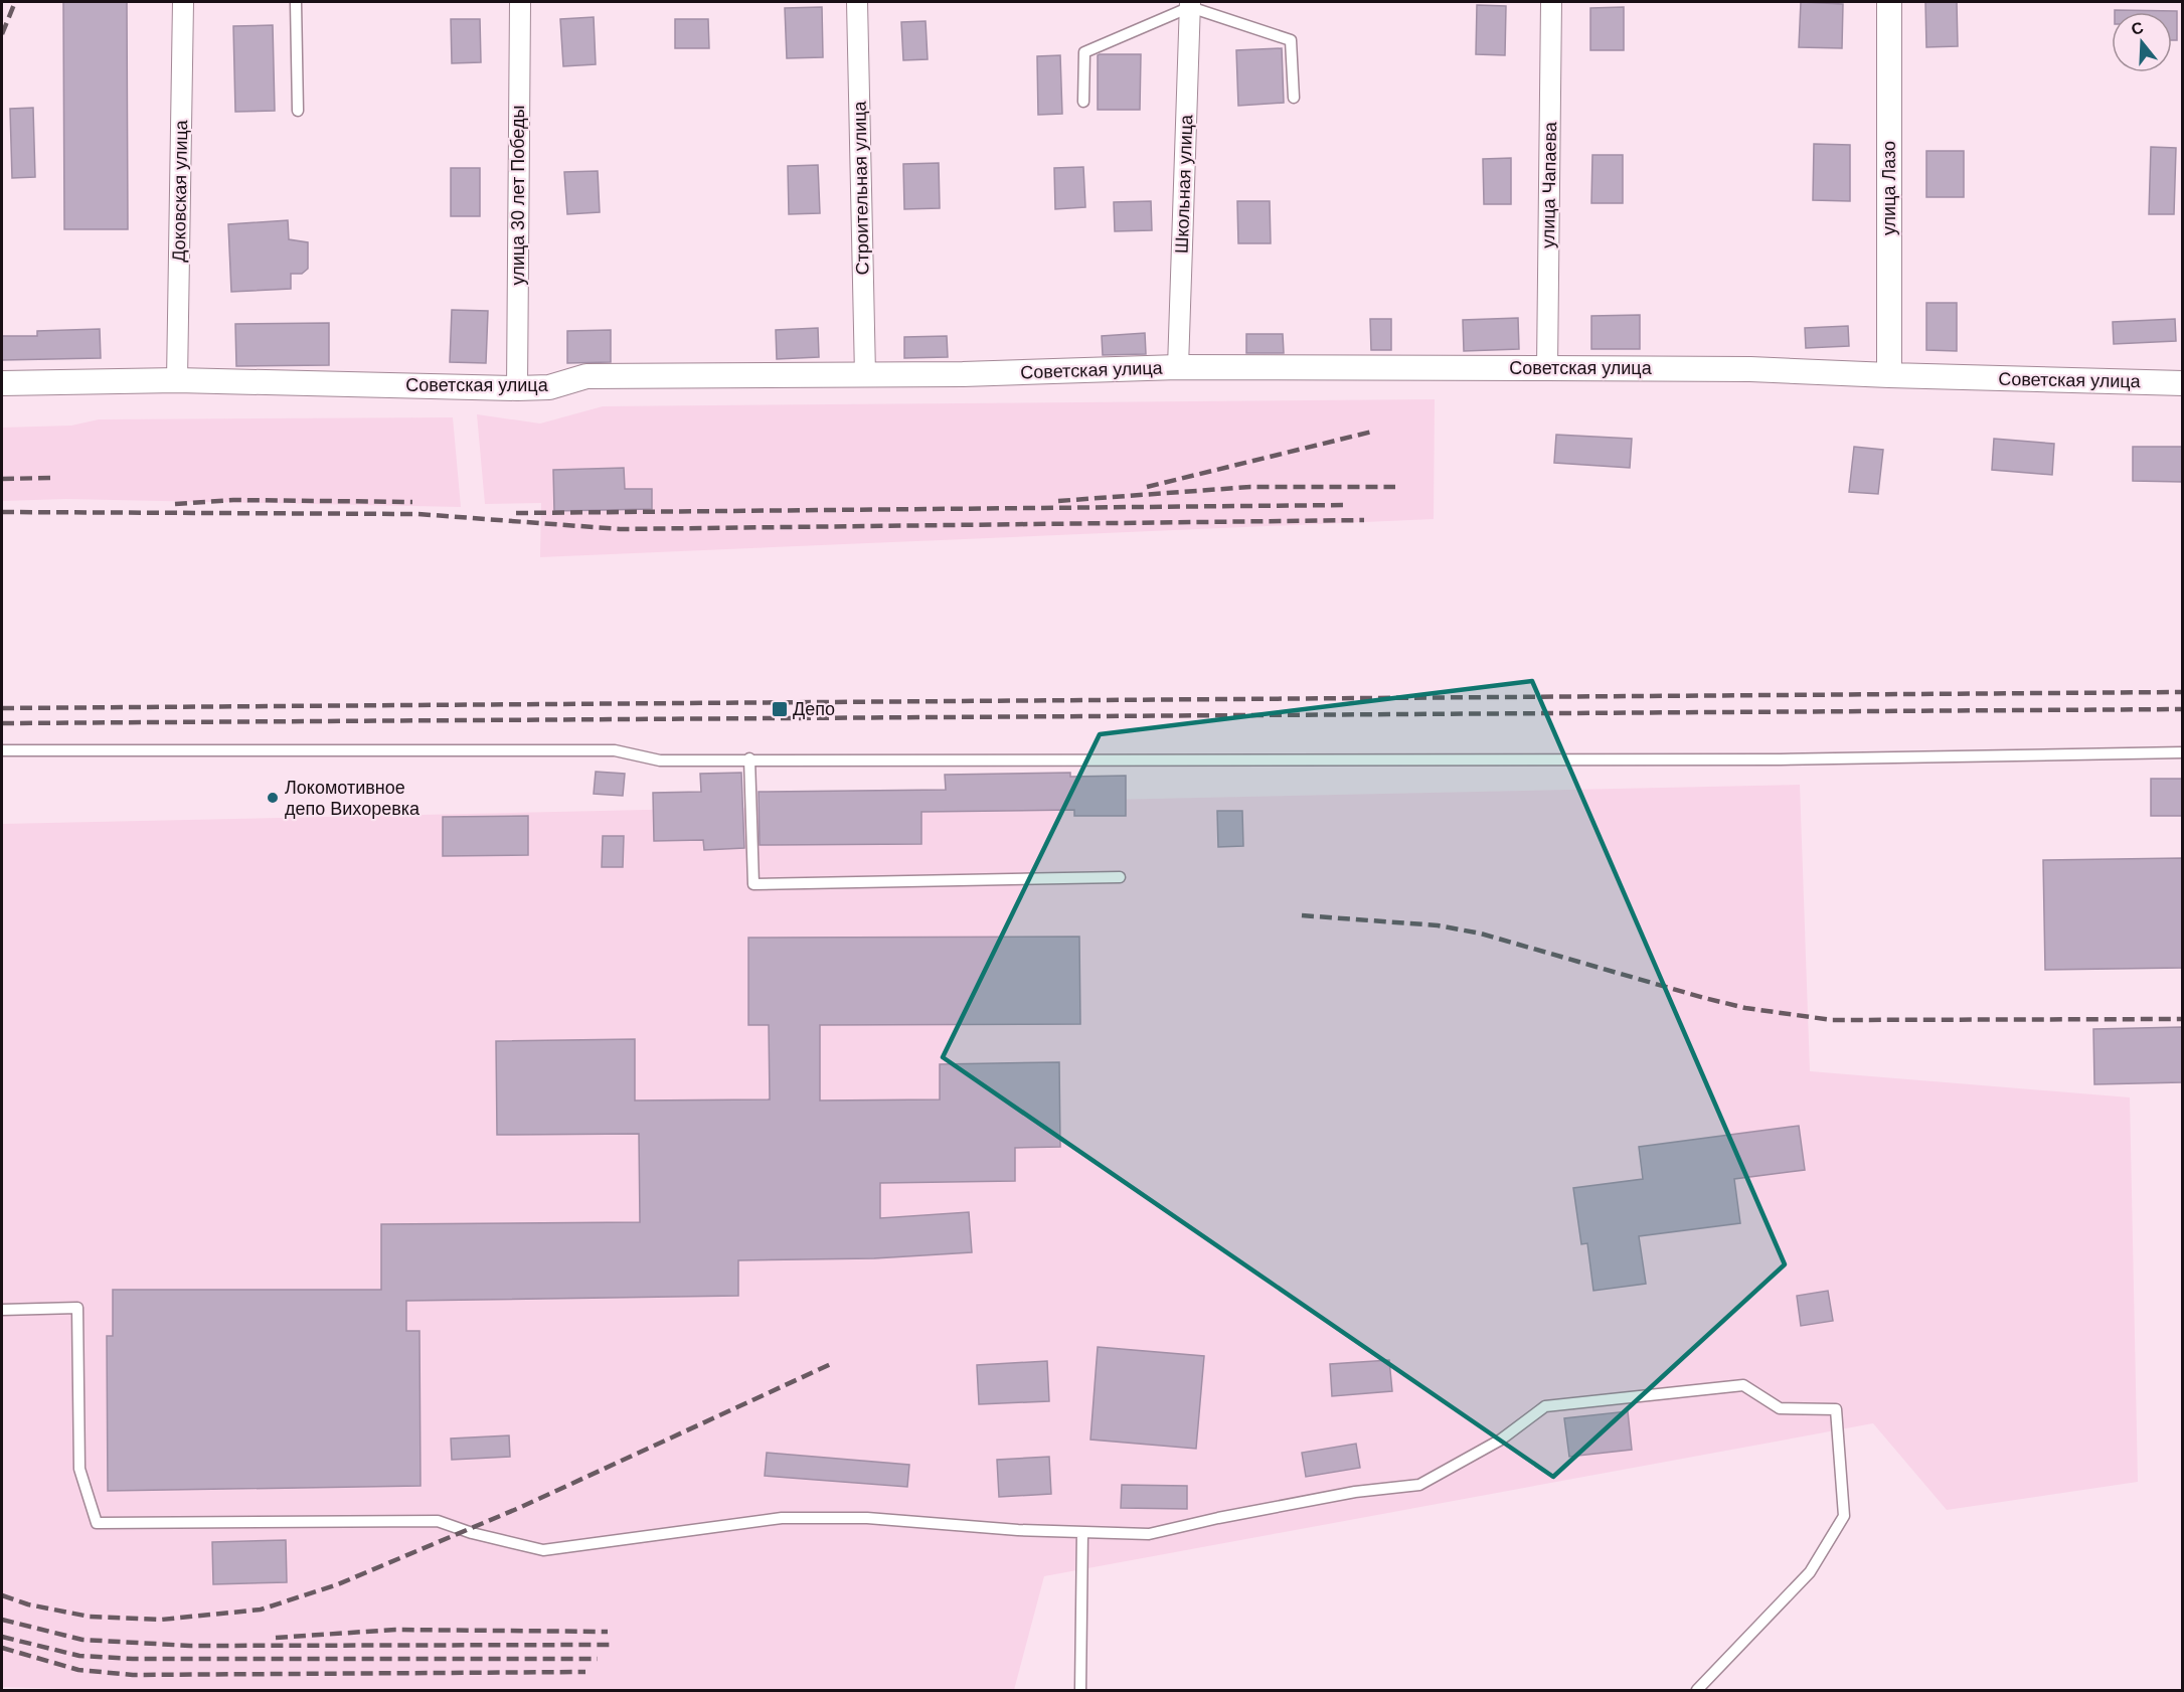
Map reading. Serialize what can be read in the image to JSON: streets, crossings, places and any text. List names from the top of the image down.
{
  "streets": {
    "street": [
      "Школьная улица",
      "улица Чапаева",
      "Строительная улица",
      "улица Лазо",
      "Доковская улица",
      "улица 30 лет Победы",
      "Советская улица"
    ]
  },
  "crossings": [
    ["Школьная улица", "Советская улица"],
    ["улица Чапаева", "Советская улица"],
    ["Строительная улица", "Советская улица"],
    ["улица Лазо", "Советская улица"],
    ["Доковская улица", "Советская улица"],
    ["улица 30 лет Победы", "Советская улица"]
  ],
  "places": {
    "transit": ["Депо"],
    "other": ["Локомотивное депо Вихоревка"]
  },
  "north": "top"
}
